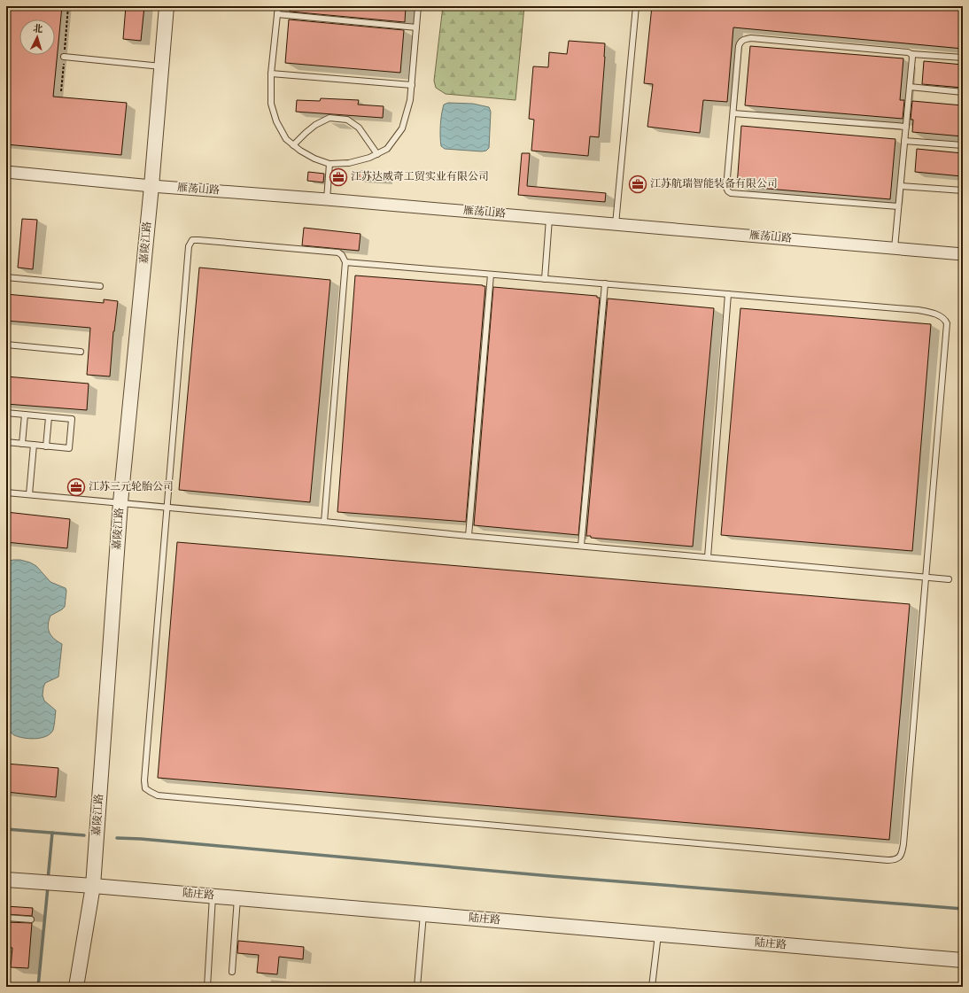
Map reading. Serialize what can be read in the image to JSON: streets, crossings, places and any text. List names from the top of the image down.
{
  "streets": {
    "street": ["雁荡山路", "嘉陵江路", "陆庄路"]
  },
  "crossings": [
    ["雁荡山路", "嘉陵江路"],
    ["嘉陵江路", "陆庄路"]
  ],
  "places": {
    "office": ["江苏达威奇工贸实业有限公司", "江苏航瑞智能装备有限公司", "江苏三元轮胎公司"]
  },
  "north": "top"
}
